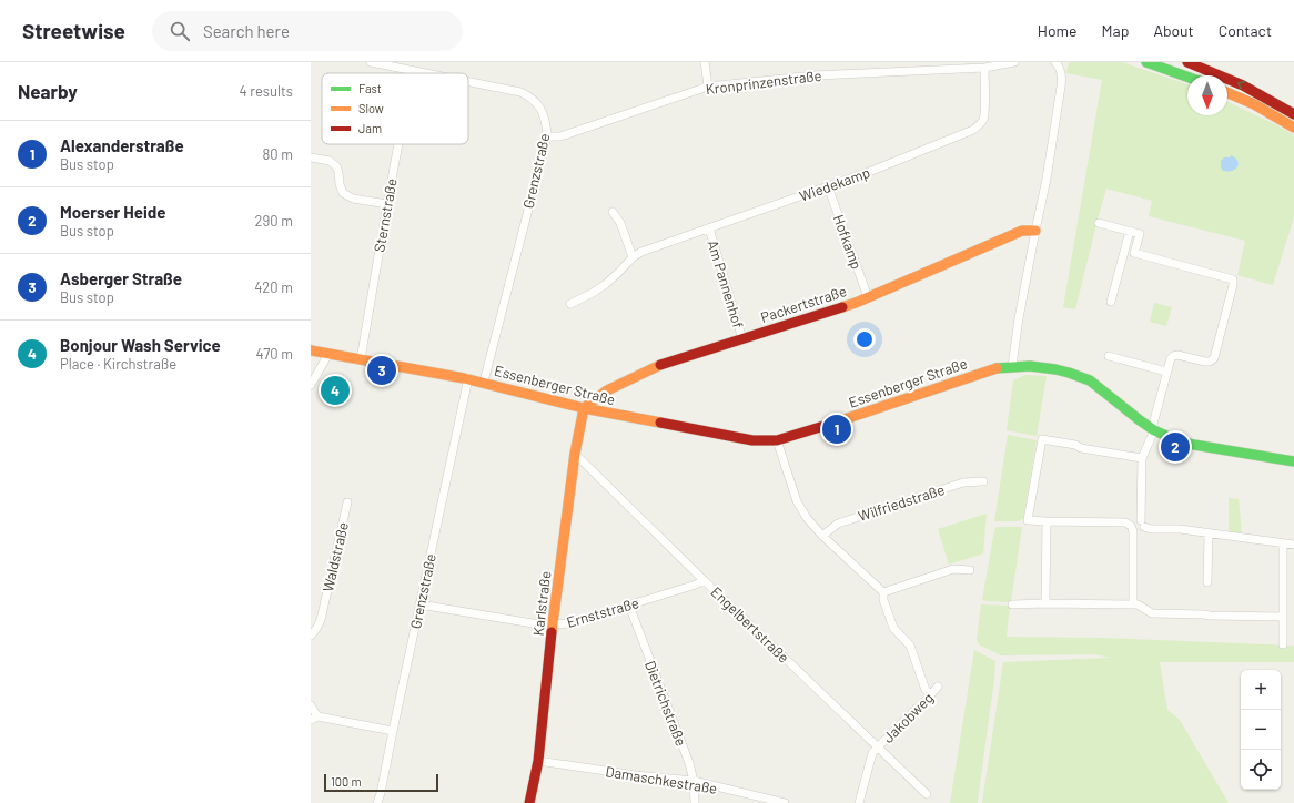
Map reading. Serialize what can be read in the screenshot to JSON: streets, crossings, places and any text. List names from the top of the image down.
{
  "streets": {
    "main road": ["Packertstraße", "Essenberger Straße", "Karlstraße"],
    "street": [
      "Kronprinzenstraße",
      "Grenzstraße",
      "Wiedekamp",
      "Sternstraße",
      "Hofkamp",
      "Am Pannenhof",
      "Wilfriedstraße",
      "Waldstraße",
      "Ernststraße",
      "Engelbertstraße",
      "Dietrichstraße",
      "Jakobweg",
      "Damaschkestraße"
    ]
  },
  "crossings": [
    ["Kronprinzenstraße", "Grenzstraße"],
    ["Kronprinzenstraße", "Wiedekamp"],
    ["Grenzstraße", "Essenberger Straße"],
    ["Grenzstraße", "Ernststraße"],
    ["Wiedekamp", "Hofkamp"],
    ["Wiedekamp", "Am Pannenhof"],
    ["Sternstraße", "Essenberger Straße"],
    ["Hofkamp", "Packertstraße"],
    ["Am Pannenhof", "Packertstraße"],
    ["Packertstraße", "Essenberger Straße"],
    ["Packertstraße", "Karlstraße"],
    ["Essenberger Straße", "Karlstraße"],
    ["Karlstraße", "Ernststraße"],
    ["Karlstraße", "Engelbertstraße"],
    ["Karlstraße", "Damaschkestraße"],
    ["Ernststraße", "Engelbertstraße"],
    ["Ernststraße", "Dietrichstraße"],
    ["Engelbertstraße", "Jakobweg"],
    ["Dietrichstraße", "Damaschkestraße"]
  ],
  "legend": ["Fast", "Slow", "Jam"],
  "scale_bar": "100 m",
  "north": "bottom",
  "page": {
    "header": "Streetwise",
    "search": "Search here",
    "nav": [
      "Home",
      "Map",
      "About",
      "Contact"
    ],
    "heading": ["Nearby", "4 results"],
    "list": [
      {
        "mark": "1",
        "name": "Alexanderstraße",
        "note": "Bus stop",
        "value": "80 m"
      },
      {
        "mark": "2",
        "name": "Moerser Heide",
        "note": "Bus stop",
        "value": "290 m"
      },
      {
        "mark": "3",
        "name": "Asberger Straße",
        "note": "Bus stop",
        "value": "420 m"
      },
      {
        "mark": "4",
        "name": "Bonjour Wash Service",
        "note": "Place · Kirchstraße",
        "value": "470 m"
      }
    ],
    "pins": [
      "3",
      "4",
      "1",
      "2"
    ],
    "map_buttons": ["+", "−"],
    "scale": "100 m"
  }
}
